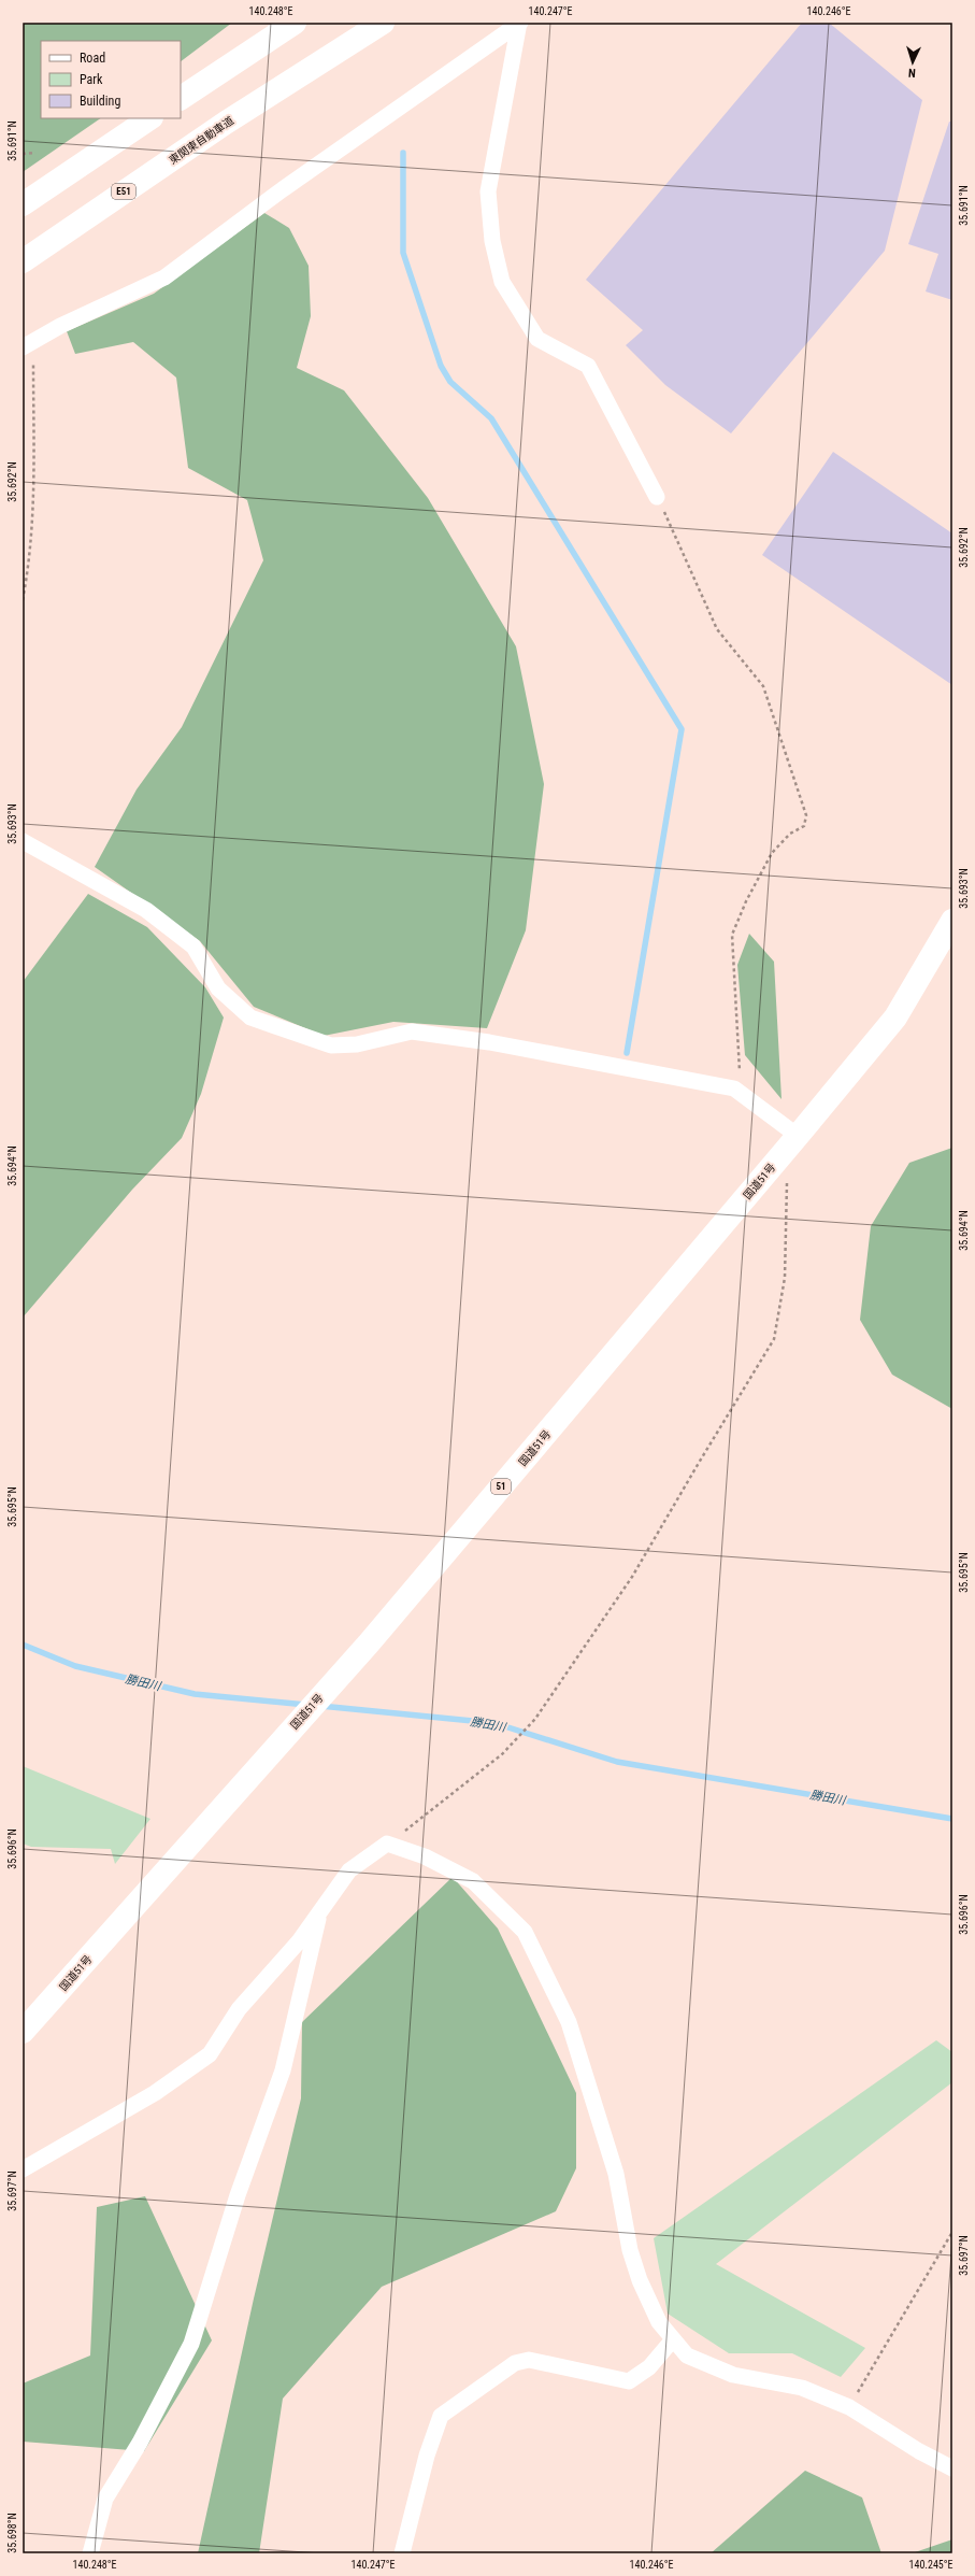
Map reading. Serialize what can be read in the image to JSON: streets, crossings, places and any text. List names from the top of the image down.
{
  "streets": {
    "highway": [
      "東関東自動車道",
      "E51",
      "国道51号",
      "51"
    ]
  },
  "water": ["勝田川"],
  "legend": ["Road", "Park", "Building"],
  "north": "bottom",
  "coordinates": [
    "140.248°E",
    "140.247°E",
    "140.246°E",
    "35.691°N",
    "35.692°N",
    "35.693°N",
    "35.694°N",
    "35.695°N",
    "35.696°N",
    "35.697°N",
    "35.698°N",
    "140.245°E"
  ]
}
